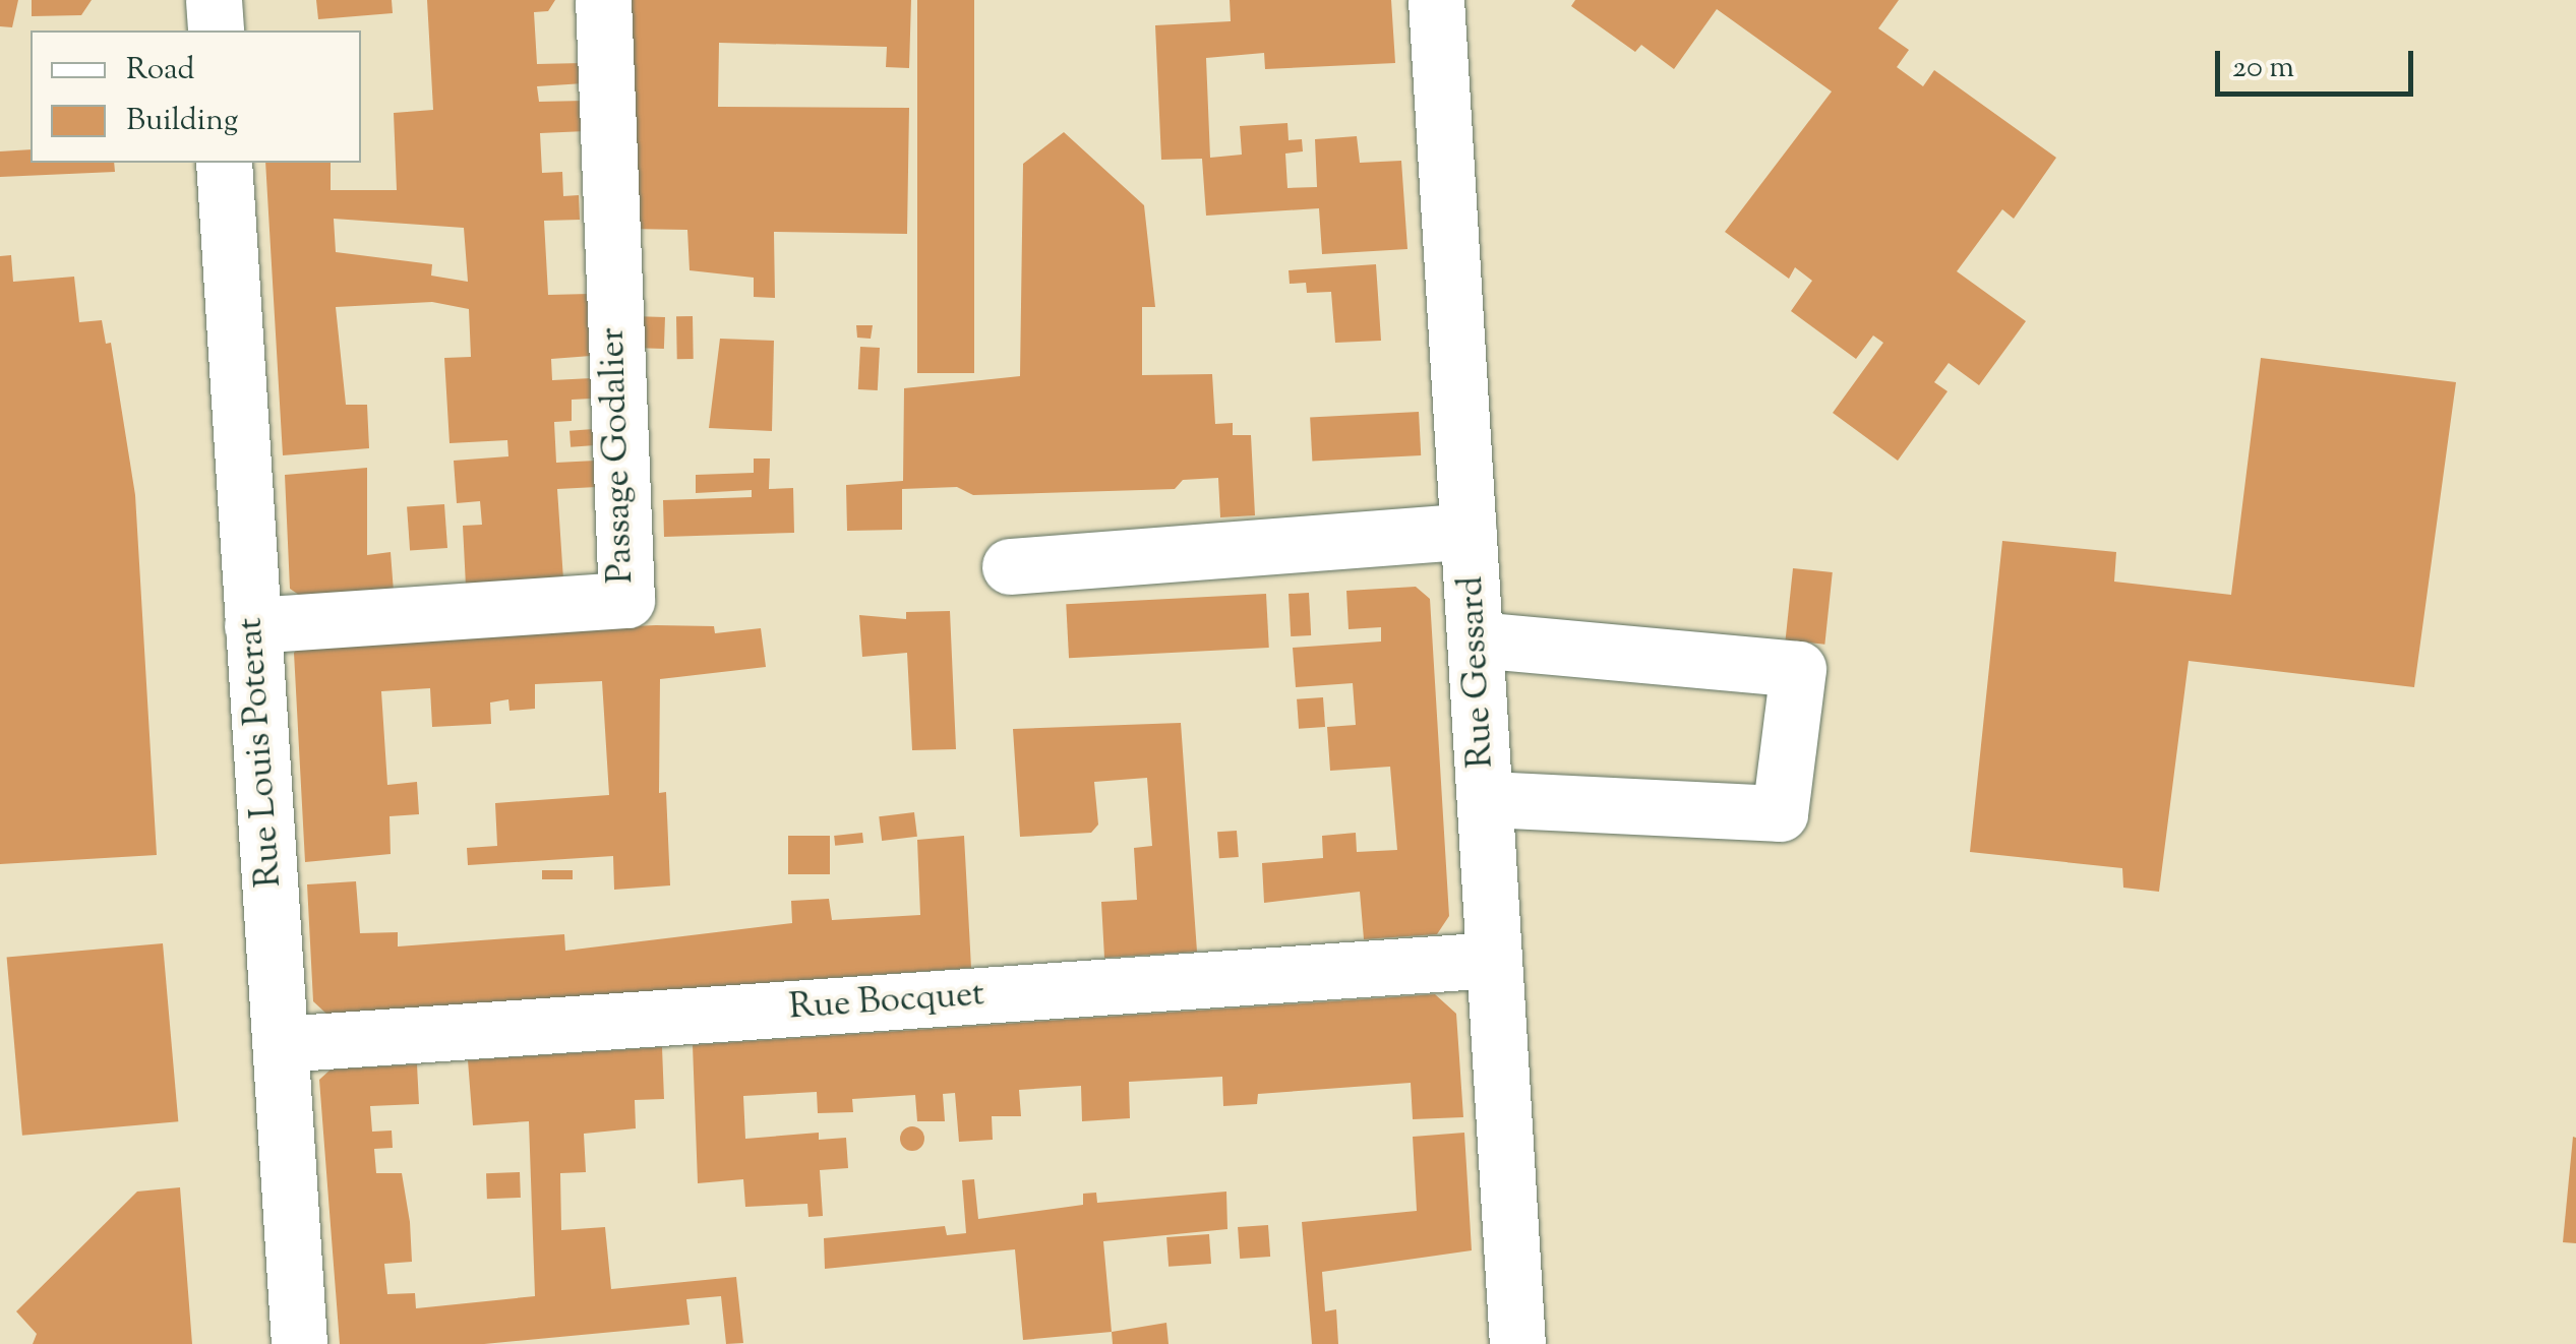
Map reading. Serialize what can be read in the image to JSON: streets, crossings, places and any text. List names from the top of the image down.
{
  "streets": {
    "street": [
      "Passage Godalier",
      "Rue Gessard",
      "Rue Louis Poterat",
      "Rue Bocquet"
    ]
  },
  "crossings": [
    ["Passage Godalier", "Rue Louis Poterat"],
    ["Rue Gessard", "Rue Bocquet"],
    ["Rue Louis Poterat", "Rue Bocquet"]
  ],
  "legend": ["Road", "Building"],
  "scale_bar": "20 m"
}
